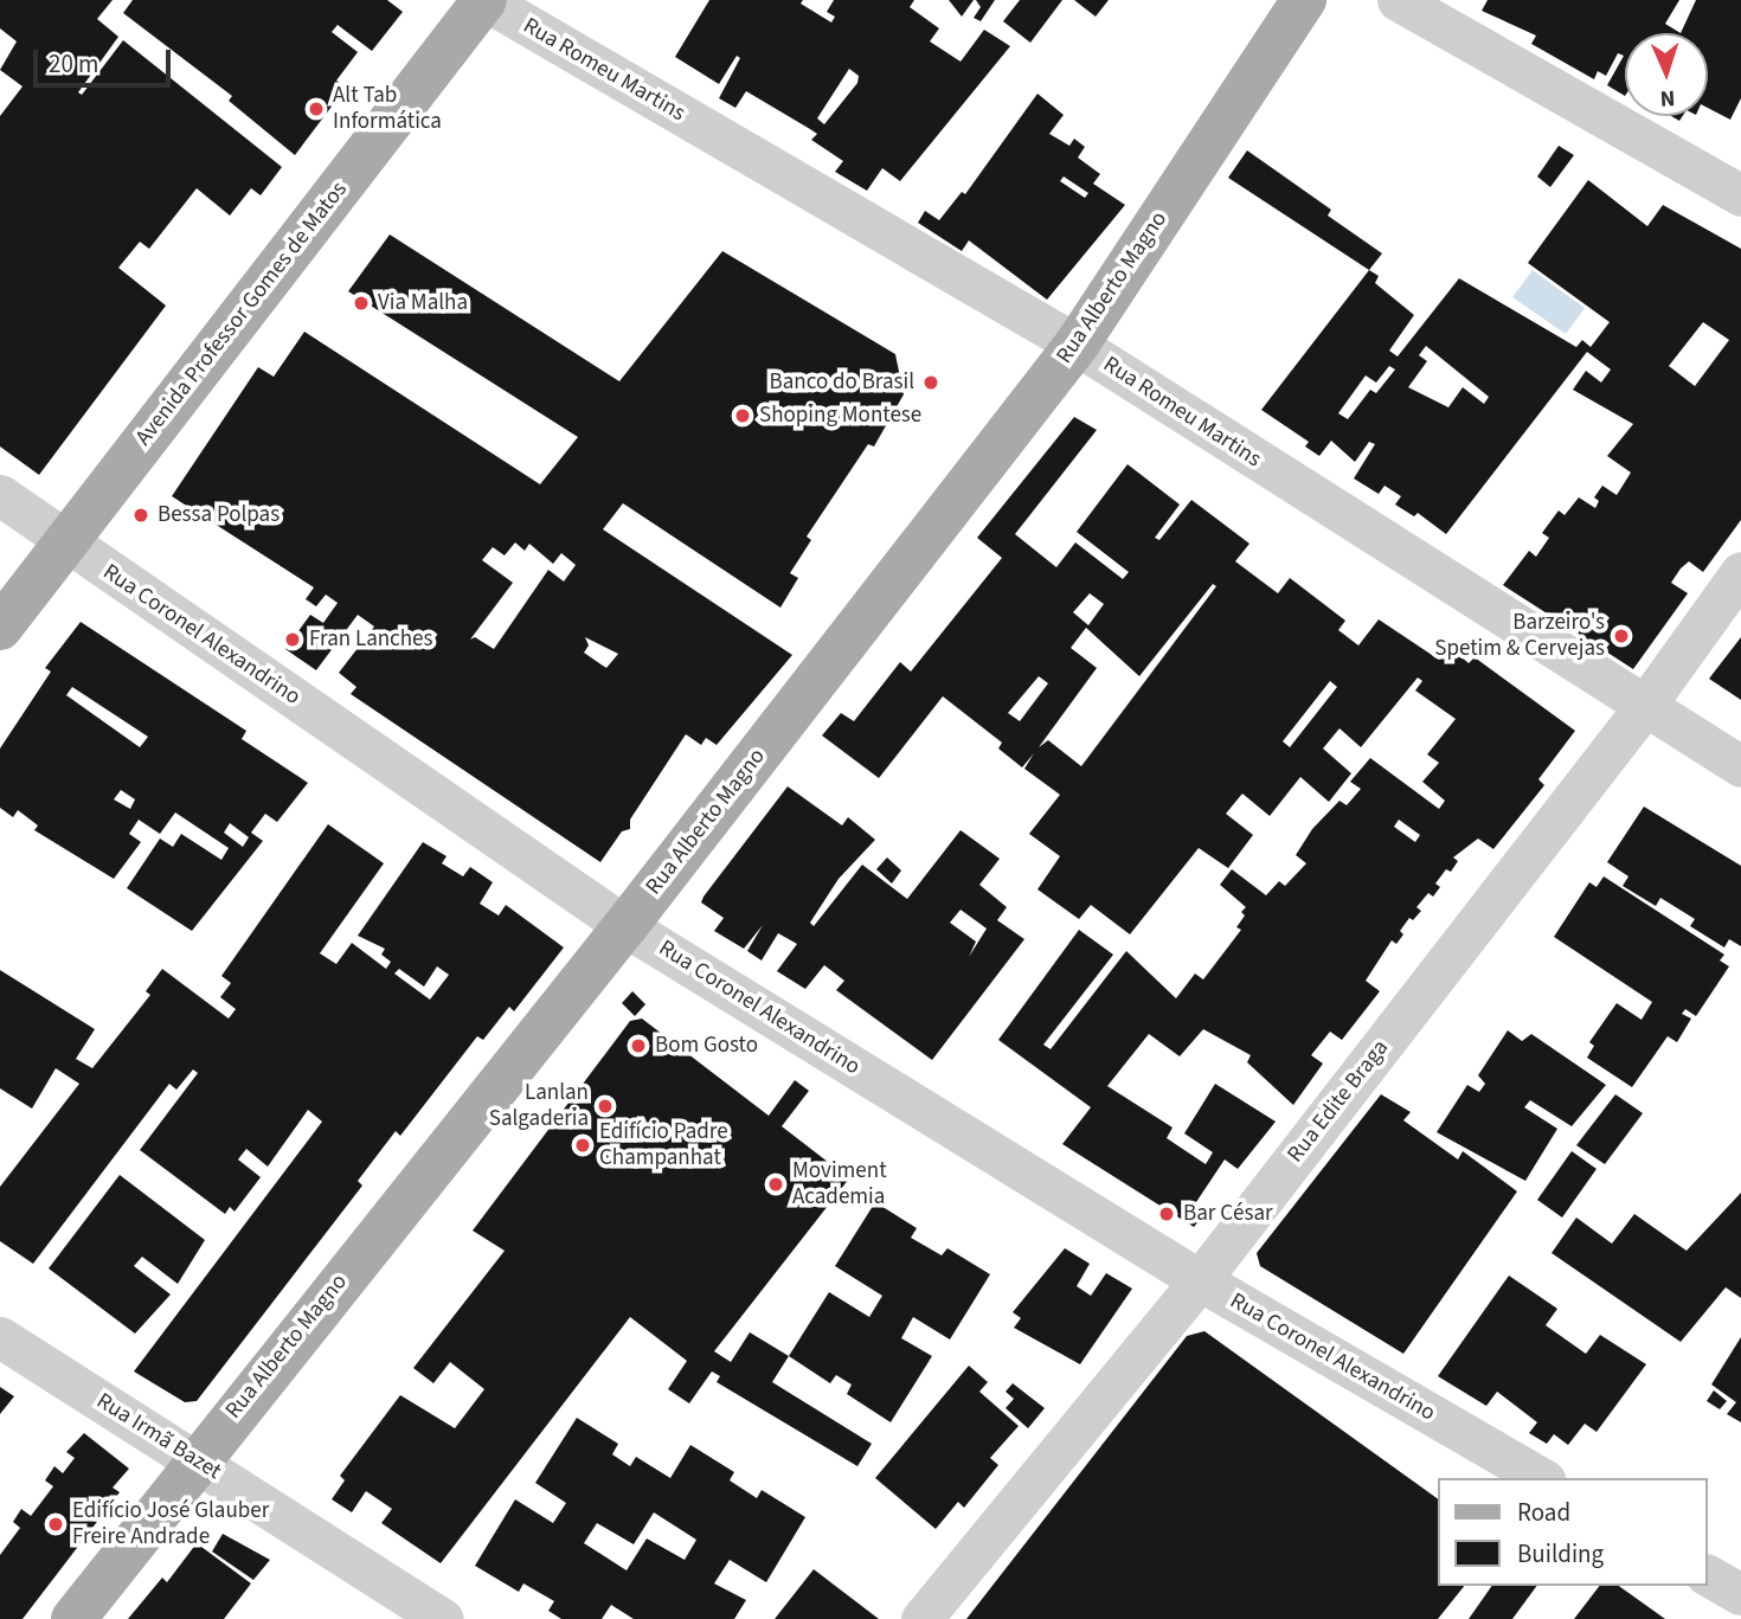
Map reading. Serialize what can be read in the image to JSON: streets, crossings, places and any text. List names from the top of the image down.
{
  "streets": {
    "main road": ["Rua Alberto Magno", "Avenida Professor Gomes de Matos"],
    "street": [
      "Rua Romeu Martins",
      "Rua Coronel Alexandrino",
      "Rua Edite Braga",
      "Rua Irmã Bazet"
    ]
  },
  "crossings": [
    ["Rua Romeu Martins", "Rua Alberto Magno"],
    ["Rua Romeu Martins", "Avenida Professor Gomes de Matos"],
    ["Rua Romeu Martins", "Rua Edite Braga"],
    ["Rua Alberto Magno", "Rua Coronel Alexandrino"],
    ["Rua Alberto Magno", "Rua Irmã Bazet"],
    ["Avenida Professor Gomes de Matos", "Rua Coronel Alexandrino"],
    ["Rua Coronel Alexandrino", "Rua Edite Braga"]
  ],
  "places": [
    "Alt Tab Informática",
    "Via Malha",
    "Banco do Brasil",
    "Shoping Montese",
    "Bessa Polpas",
    "Barzeiro's Spetim & Cervejas",
    "Fran Lanches",
    "Bom Gosto",
    "Lanlan Salgaderia",
    "Edifício Padre Champanhat",
    "Moviment Academia",
    "Bar César",
    "Edifício José Glauber Freire Andrade"
  ],
  "legend": ["Road", "Building"],
  "scale_bar": "20 m",
  "north": "bottom"
}
